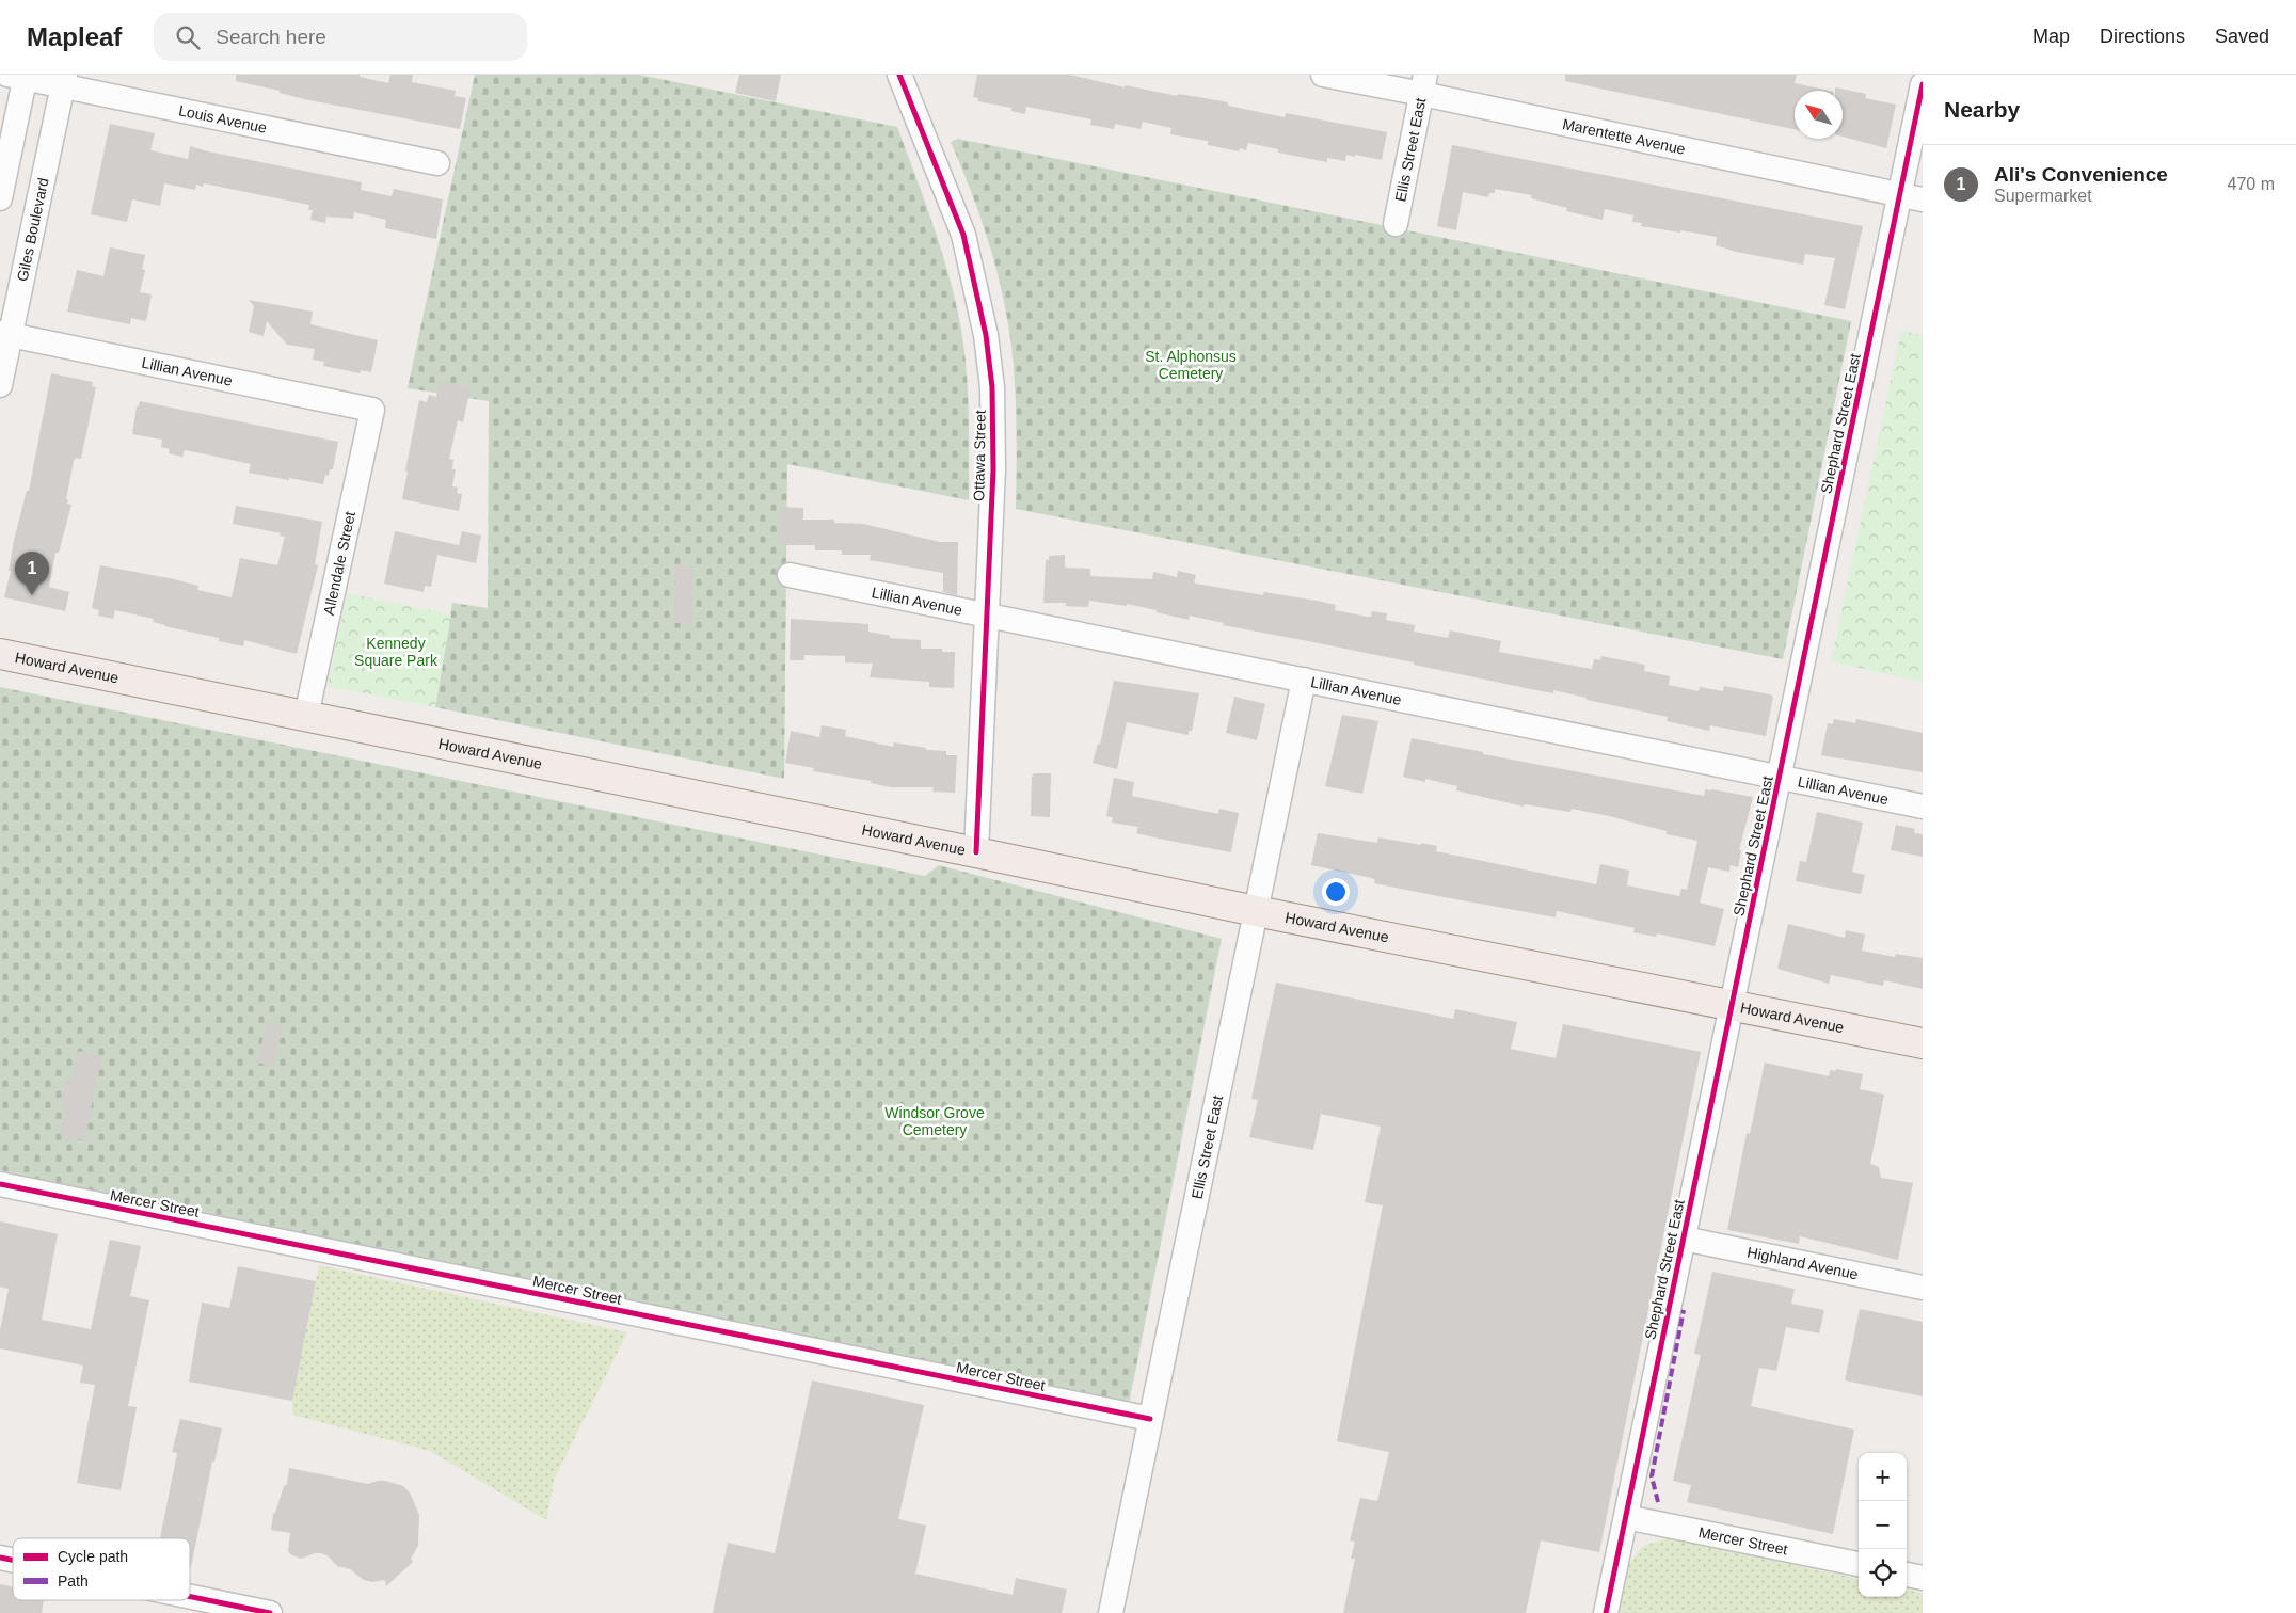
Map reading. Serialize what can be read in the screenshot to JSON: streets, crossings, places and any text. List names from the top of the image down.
{
  "streets": {
    "main road": ["Howard Avenue"],
    "street": [
      "Louis Avenue",
      "Marentette Avenue",
      "Ellis Street East",
      "Giles Boulevard",
      "Lillian Avenue",
      "Shephard Street East",
      "Ottawa Street",
      "Allendale Street",
      "Mercer Street",
      "Highland Avenue"
    ]
  },
  "crossings": [
    ["Louis Avenue", "Giles Boulevard"],
    ["Marentette Avenue", "Ellis Street East"],
    ["Marentette Avenue", "Shephard Street East"],
    ["Ellis Street East", "Lillian Avenue"],
    ["Ellis Street East", "Howard Avenue"],
    ["Ellis Street East", "Mercer Street"],
    ["Giles Boulevard", "Lillian Avenue"],
    ["Lillian Avenue", "Shephard Street East"],
    ["Lillian Avenue", "Ottawa Street"],
    ["Lillian Avenue", "Allendale Street"],
    ["Shephard Street East", "Howard Avenue"],
    ["Shephard Street East", "Mercer Street"],
    ["Shephard Street East", "Highland Avenue"],
    ["Ottawa Street", "Howard Avenue"],
    ["Allendale Street", "Howard Avenue"]
  ],
  "parks": ["St. Alphonsus Cemetery", "Kennedy Square Park", "Windsor Grove Cemetery"],
  "legend": ["Cycle path", "Path"],
  "north": "top left",
  "page": {
    "header": "Mapleaf",
    "search": "Search here",
    "nav": ["Map", "Directions", "Saved"],
    "heading": "Nearby",
    "list": [
      {
        "mark": "1",
        "name": "Ali's Convenience",
        "note": "Supermarket",
        "value": "470 m"
      }
    ],
    "pins": "1",
    "map_buttons": ["+", "−"]
  }
}
